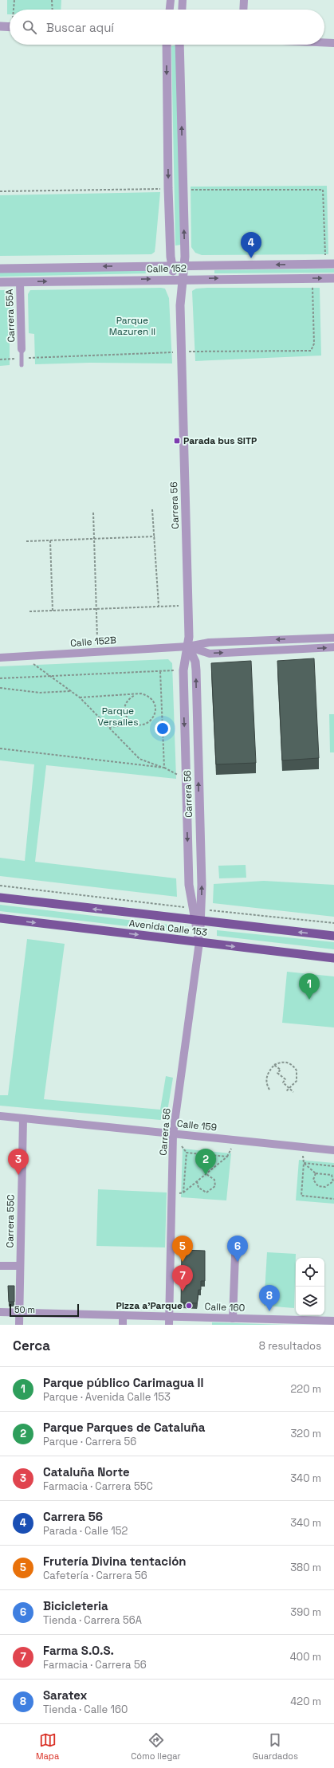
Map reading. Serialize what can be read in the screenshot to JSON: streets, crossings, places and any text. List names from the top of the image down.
{
  "streets": {
    "main road": ["Avenida Calle 153"],
    "street": [
      "Calle 152",
      "Carrera 55A",
      "Carrera 56",
      "Calle 152B",
      "Calle 159",
      "Carrera 55C",
      "Calle 160"
    ]
  },
  "crossings": [
    ["Calle 152", "Carrera 55A"],
    ["Calle 152", "Carrera 56"],
    ["Carrera 56", "Calle 152B"],
    ["Carrera 56", "Avenida Calle 153"],
    ["Carrera 56", "Calle 159"],
    ["Carrera 56", "Calle 160"],
    ["Calle 159", "Carrera 55C"],
    ["Carrera 55C", "Calle 160"]
  ],
  "parks": ["Parque Mazuren II", "Parque Versalles"],
  "places": {
    "transit": ["Parada bus SITP"],
    "other": ["Pizza a'Parque"]
  },
  "scale_bar": "50 m",
  "page": {
    "search": "Buscar aquí",
    "pins": [
      "4",
      "1",
      "2",
      "3",
      "5",
      "6",
      "7",
      "8"
    ],
    "scale": "50 m",
    "heading": ["Cerca", "8 resultados"],
    "list": [
      {
        "mark": "1",
        "name": "Parque público Carimagua II",
        "note": "Parque · Avenida Calle 153",
        "value": "220 m"
      },
      {
        "mark": "2",
        "name": "Parque Parques de Cataluña",
        "note": "Parque · Carrera 56",
        "value": "320 m"
      },
      {
        "mark": "3",
        "name": "Cataluña Norte",
        "note": "Farmacia · Carrera 55C",
        "value": "340 m"
      },
      {
        "mark": "4",
        "name": "Carrera 56",
        "note": "Parada · Calle 152",
        "value": "340 m"
      },
      {
        "mark": "5",
        "name": "Frutería Divina tentación",
        "note": "Cafetería · Carrera 56",
        "value": "380 m"
      },
      {
        "mark": "6",
        "name": "Bicicleteria",
        "note": "Tienda · Carrera 56A",
        "value": "390 m"
      },
      {
        "mark": "7",
        "name": "Farma S.O.S.",
        "note": "Farmacia · Carrera 56",
        "value": "400 m"
      },
      {
        "mark": "8",
        "name": "Saratex",
        "note": "Tienda · Calle 160",
        "value": "420 m"
      }
    ],
    "nav": ["Mapa", "Cómo llegar", "Guardados"]
  }
}
